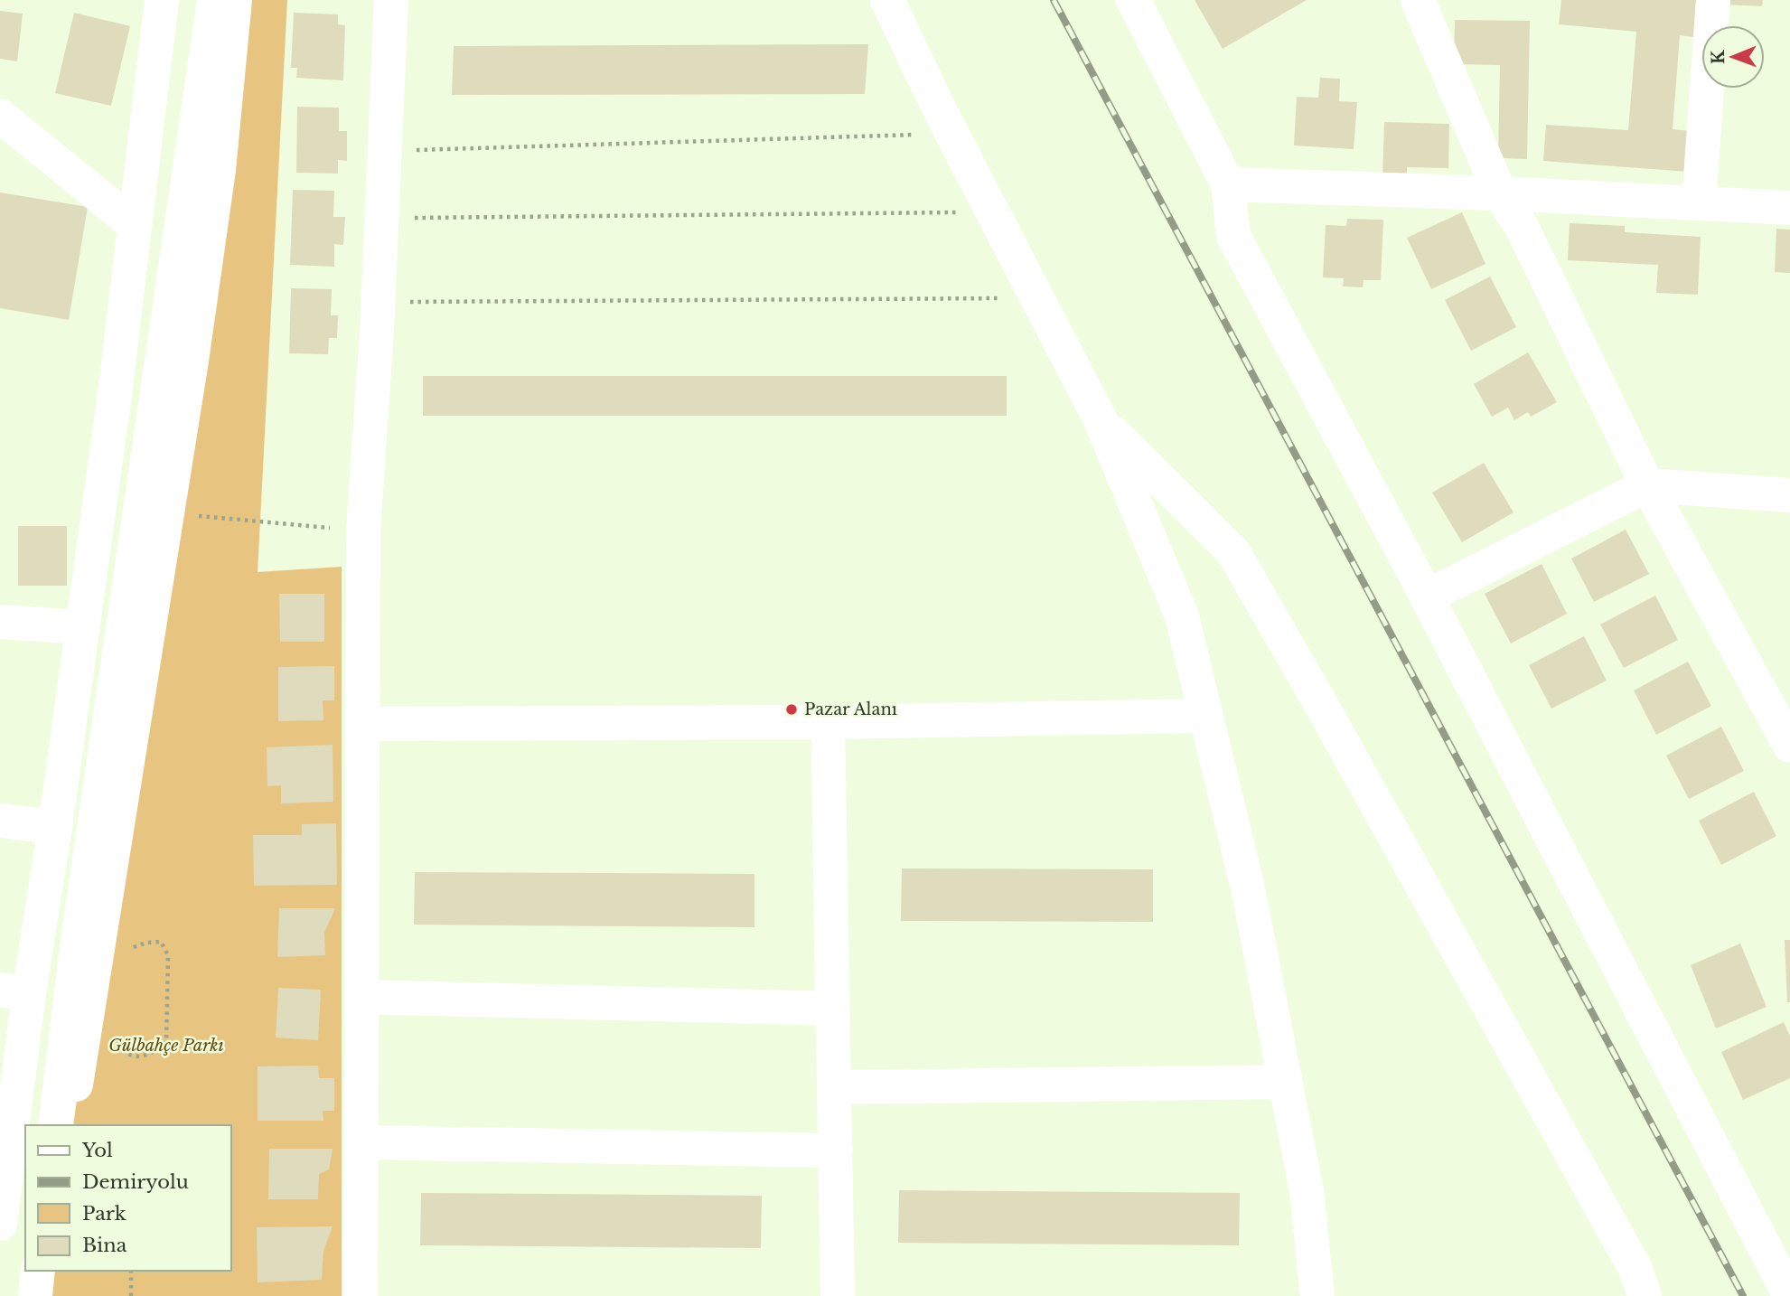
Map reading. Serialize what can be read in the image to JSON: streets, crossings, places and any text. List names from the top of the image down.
{
  "parks": ["Gülbahçe Parkı"],
  "places": ["Pazar Alanı"],
  "legend": [
    "Yol",
    "Demiryolu",
    "Park",
    "Bina"
  ],
  "north": "left"
}
